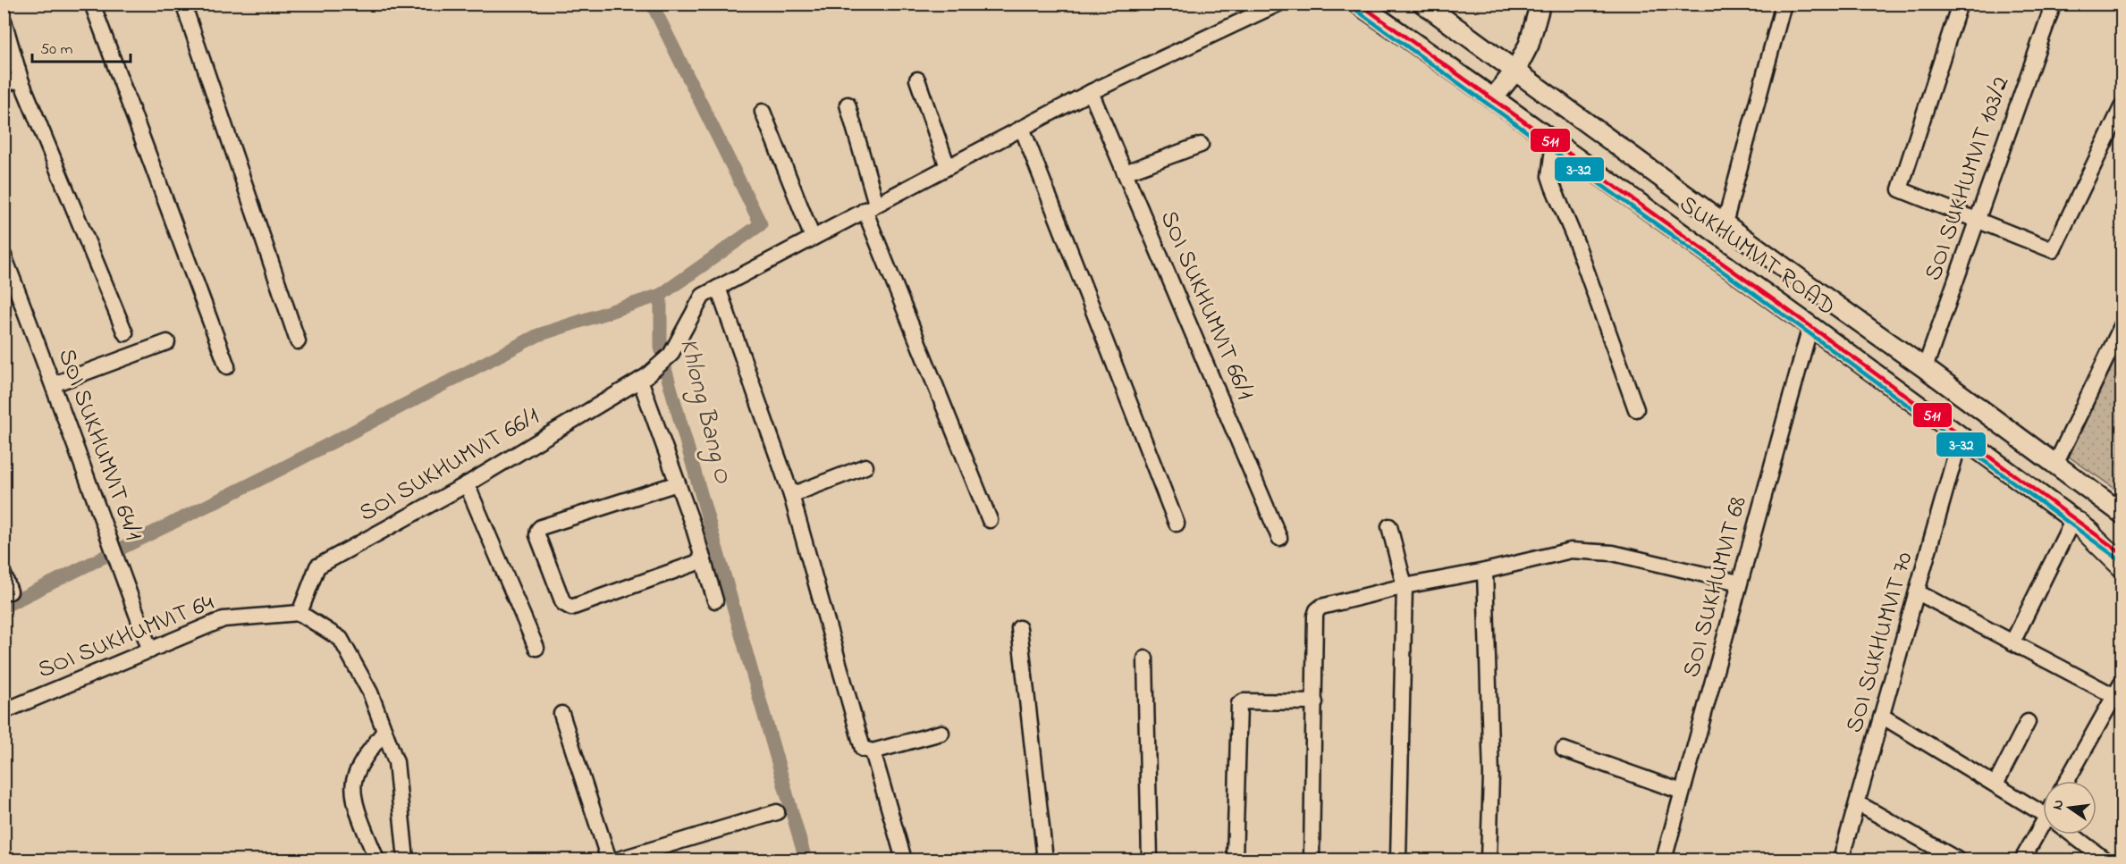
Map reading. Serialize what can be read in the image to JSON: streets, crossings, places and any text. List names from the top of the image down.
{
  "streets": {
    "main road": ["SUKHUMVIT ROAD"],
    "street": [
      "SOI SUKHUMVIT 103/2",
      "SOI SUKHUMVIT 66/1",
      "SOI SUKHUMVIT 64/1",
      "SOI SUKHUMVIT 68",
      "SOI SUKHUMVIT 64",
      "SOI SUKHUMVIT 70"
    ]
  },
  "crossings": [
    ["SOI SUKHUMVIT 103/2", "SUKHUMVIT ROAD"],
    ["SUKHUMVIT ROAD", "SOI SUKHUMVIT 68"],
    ["SUKHUMVIT ROAD", "SOI SUKHUMVIT 70"],
    ["SOI SUKHUMVIT 66/1", "SOI SUKHUMVIT 64"],
    ["SOI SUKHUMVIT 64/1", "SOI SUKHUMVIT 64"]
  ],
  "water": ["Khlong Bang O"],
  "lines": ["transit line 511", "transit line 3-32"],
  "scale_bar": "50 m",
  "north": "left"
}
